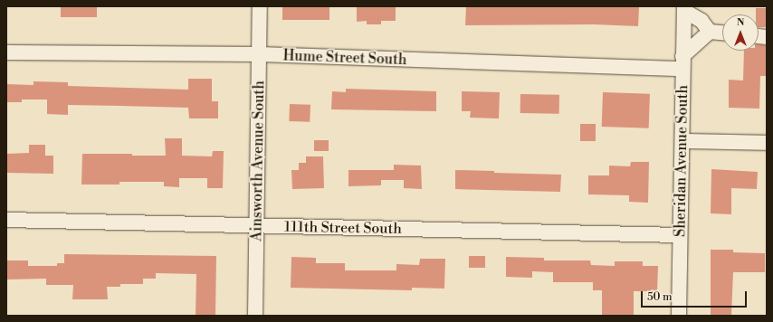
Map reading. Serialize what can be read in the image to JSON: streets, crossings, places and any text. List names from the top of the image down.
{
  "streets": {
    "street": [
      "Hume Street South",
      "Ainsworth Avenue South",
      "Sheridan Avenue South",
      "111th Street South"
    ]
  },
  "crossings": [
    ["Hume Street South", "Ainsworth Avenue South"],
    ["Hume Street South", "Sheridan Avenue South"],
    ["Ainsworth Avenue South", "111th Street South"],
    ["Sheridan Avenue South", "111th Street South"]
  ],
  "scale_bar": "50 m",
  "north": "top"
}
